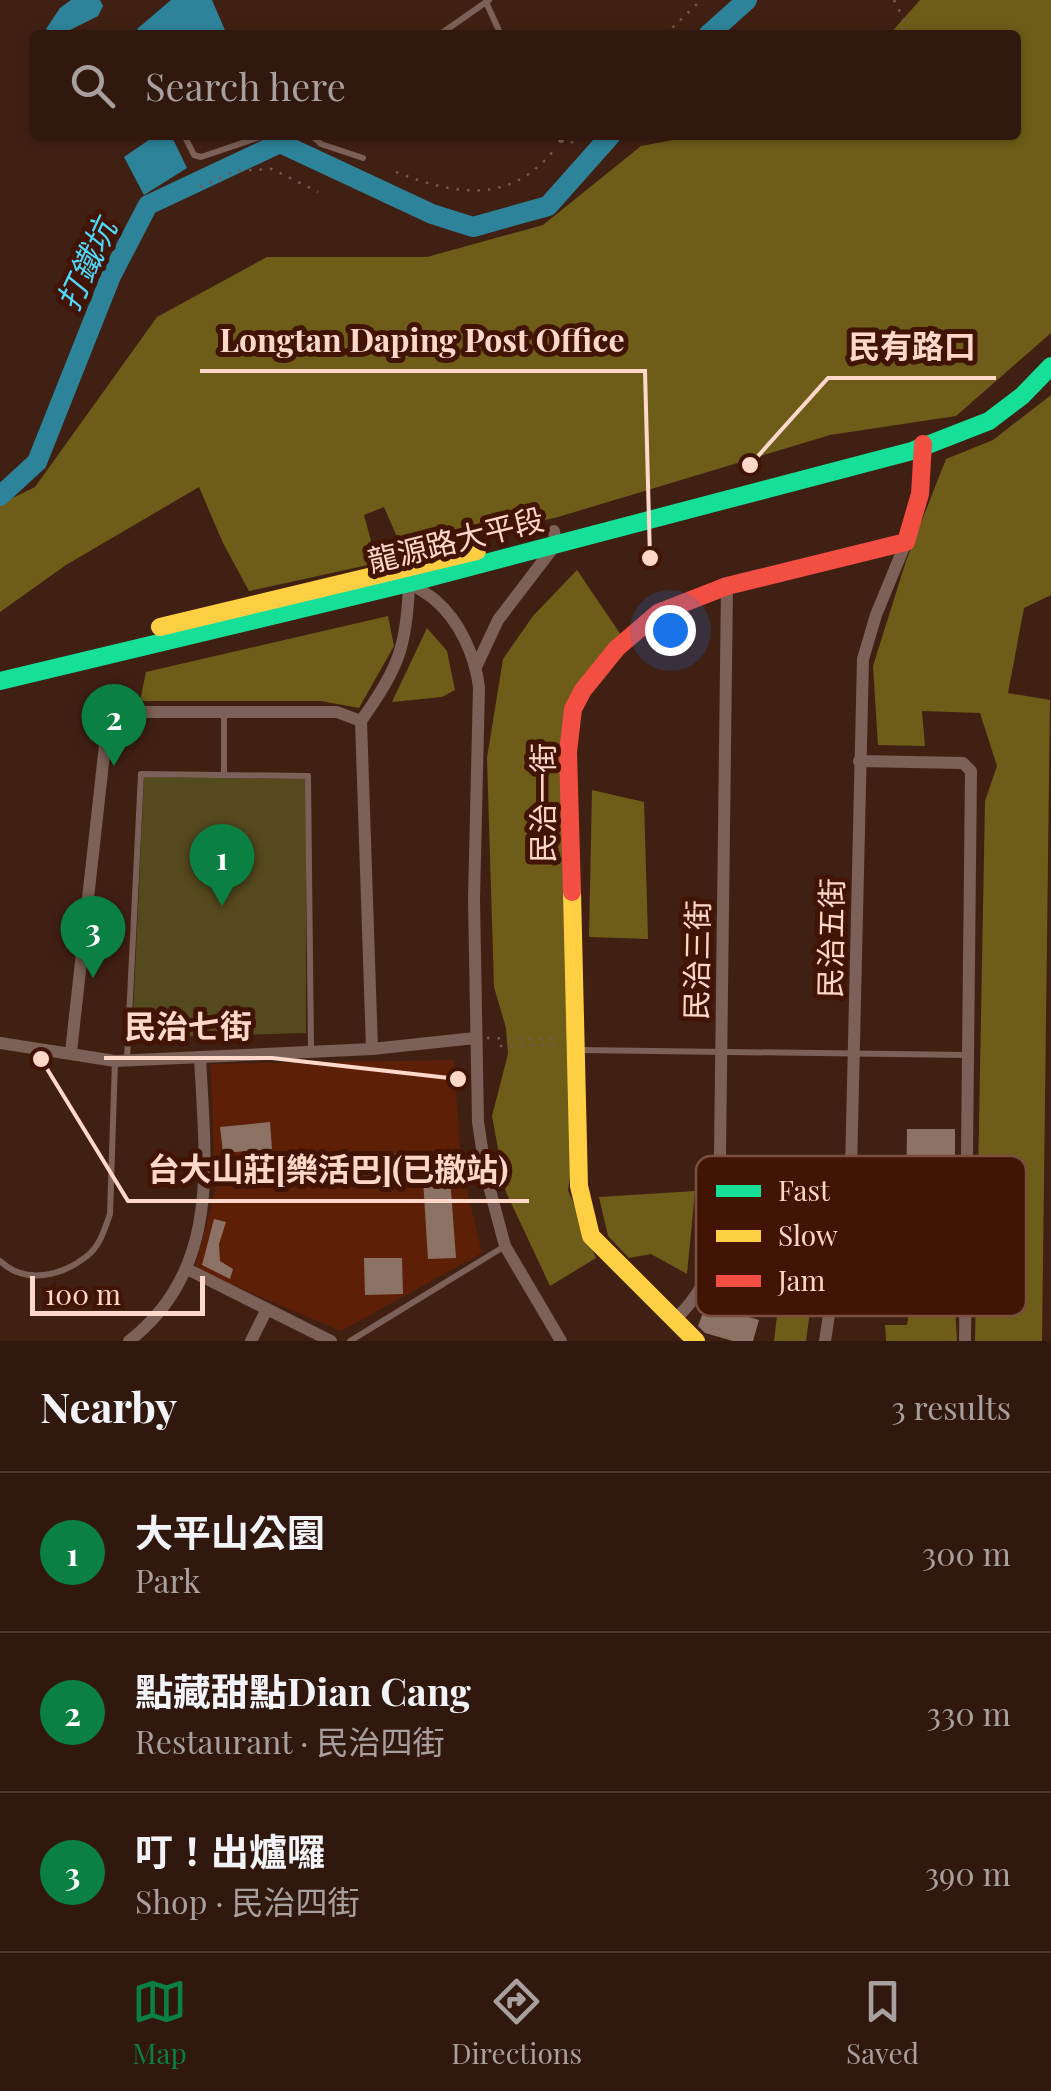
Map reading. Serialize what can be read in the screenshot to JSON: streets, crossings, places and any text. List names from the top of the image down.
{
  "streets": {
    "main road": ["龍源路大平段", "民治一街"],
    "street": ["民治五街", "民治三街"]
  },
  "crossings": [
    ["民治一街", "民治五街"],
    ["民治一街", "民治三街"]
  ],
  "water": ["打鐵坑"],
  "places": [
    "民有路口",
    "Longtan Daping Post Office",
    "台大山莊[樂活巴](已撤站)",
    "民治七街"
  ],
  "legend": ["Fast", "Slow", "Jam"],
  "scale_bar": "100 m",
  "page": {
    "search": "Search here",
    "pins": ["2", "1", "3"],
    "scale": "100 m",
    "heading": ["Nearby", "3 results"],
    "list": [
      {
        "mark": "1",
        "name": "大平山公園",
        "note": "Park",
        "value": "300 m"
      },
      {
        "mark": "2",
        "name": "點藏甜點Dian Cang",
        "note": "Restaurant · 民治四街",
        "value": "330 m"
      },
      {
        "mark": "3",
        "name": "叮！出爐囉",
        "note": "Shop · 民治四街",
        "value": "390 m"
      }
    ],
    "nav": ["Map", "Directions", "Saved"]
  }
}
